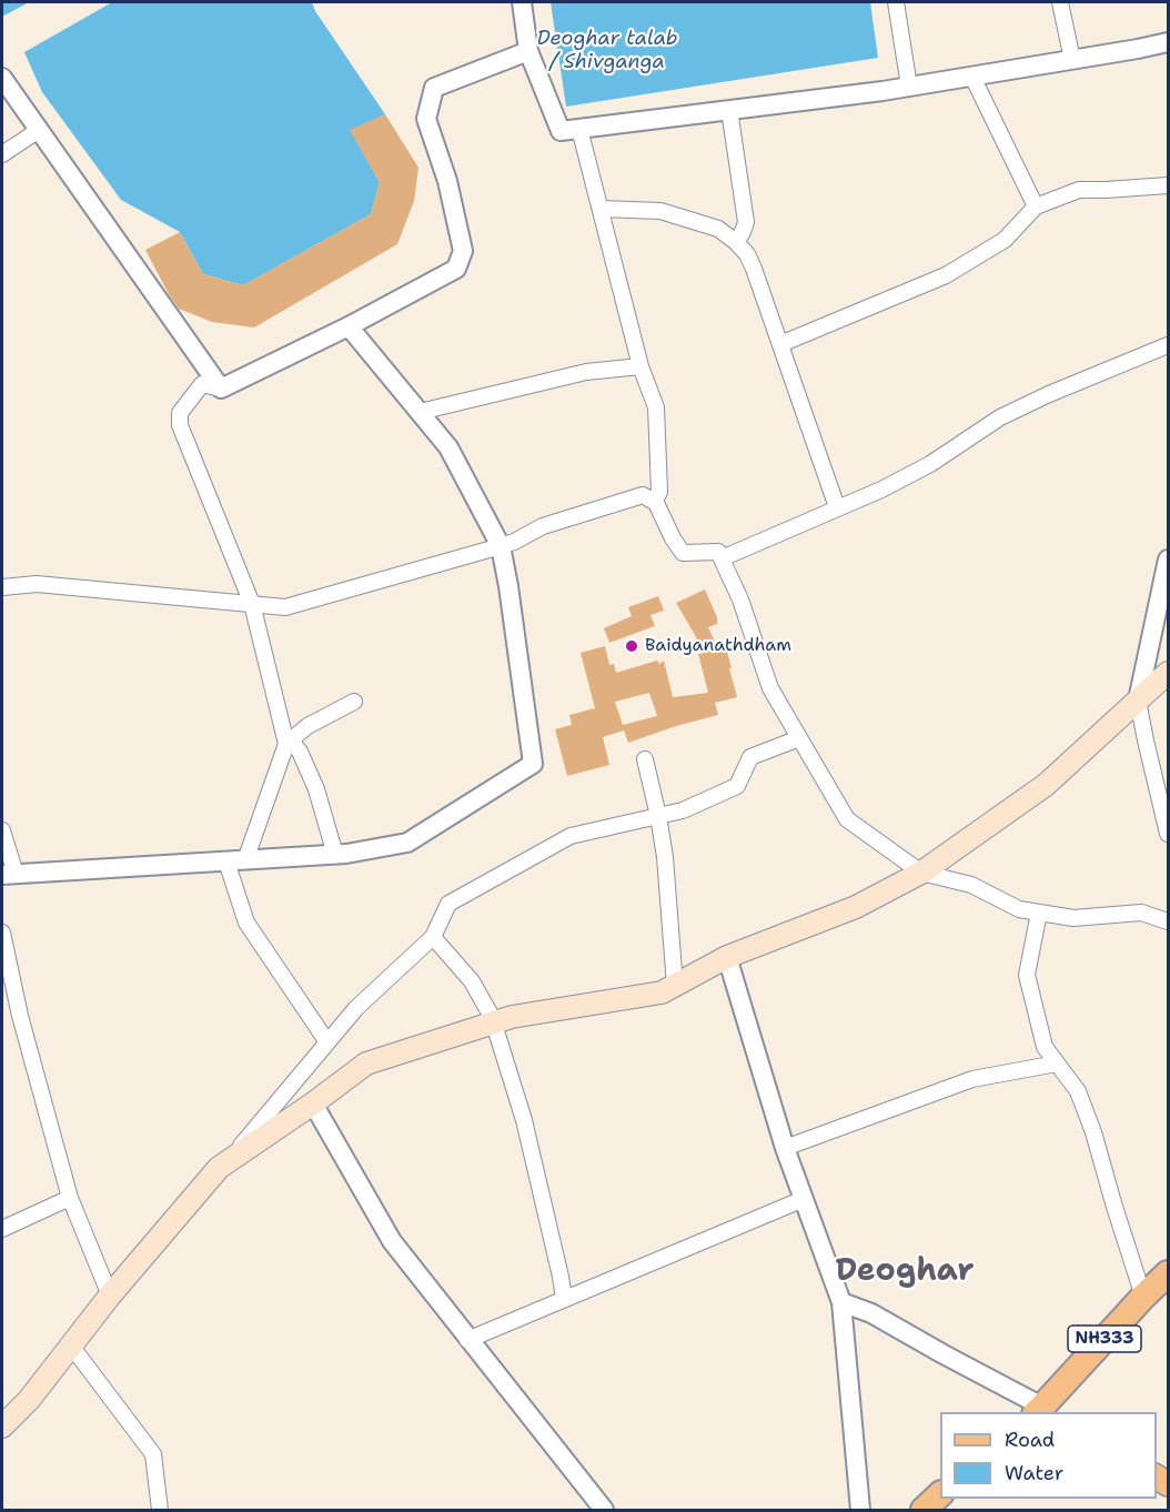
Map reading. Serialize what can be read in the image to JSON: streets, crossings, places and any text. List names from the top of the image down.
{
  "streets": {
    "highway": ["NH333"]
  },
  "districts": ["Deoghar"],
  "water": ["Deoghar talab / Shivganga"],
  "places": ["Baidyanathdham"],
  "legend": ["Road", "Water"]
}
